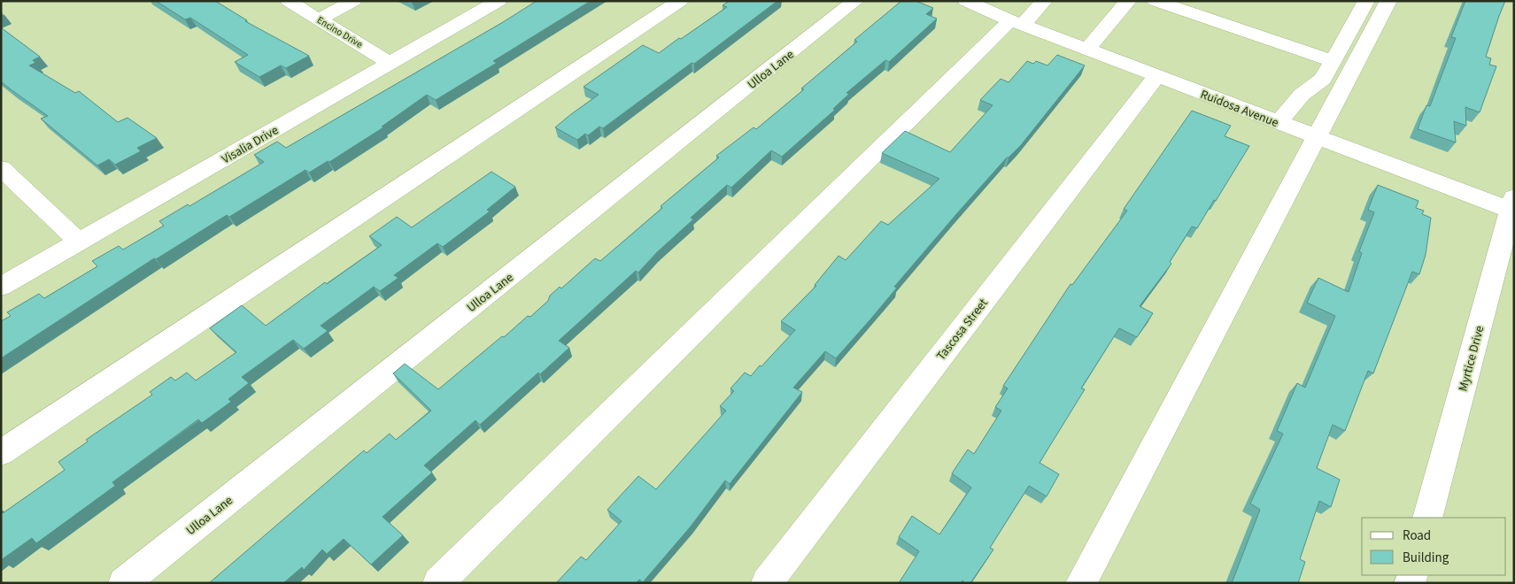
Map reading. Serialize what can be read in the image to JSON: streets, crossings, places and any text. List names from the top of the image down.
{
  "streets": {
    "street": [
      "Encino Drive",
      "Ulloa Lane",
      "Ruidosa Avenue",
      "Visalia Drive",
      "Tascosa Street",
      "Myrtice Drive"
    ]
  },
  "crossings": [
    ["Encino Drive", "Visalia Drive"],
    ["Ruidosa Avenue", "Tascosa Street"],
    ["Ruidosa Avenue", "Myrtice Drive"]
  ],
  "legend": ["Road", "Building"]
}
